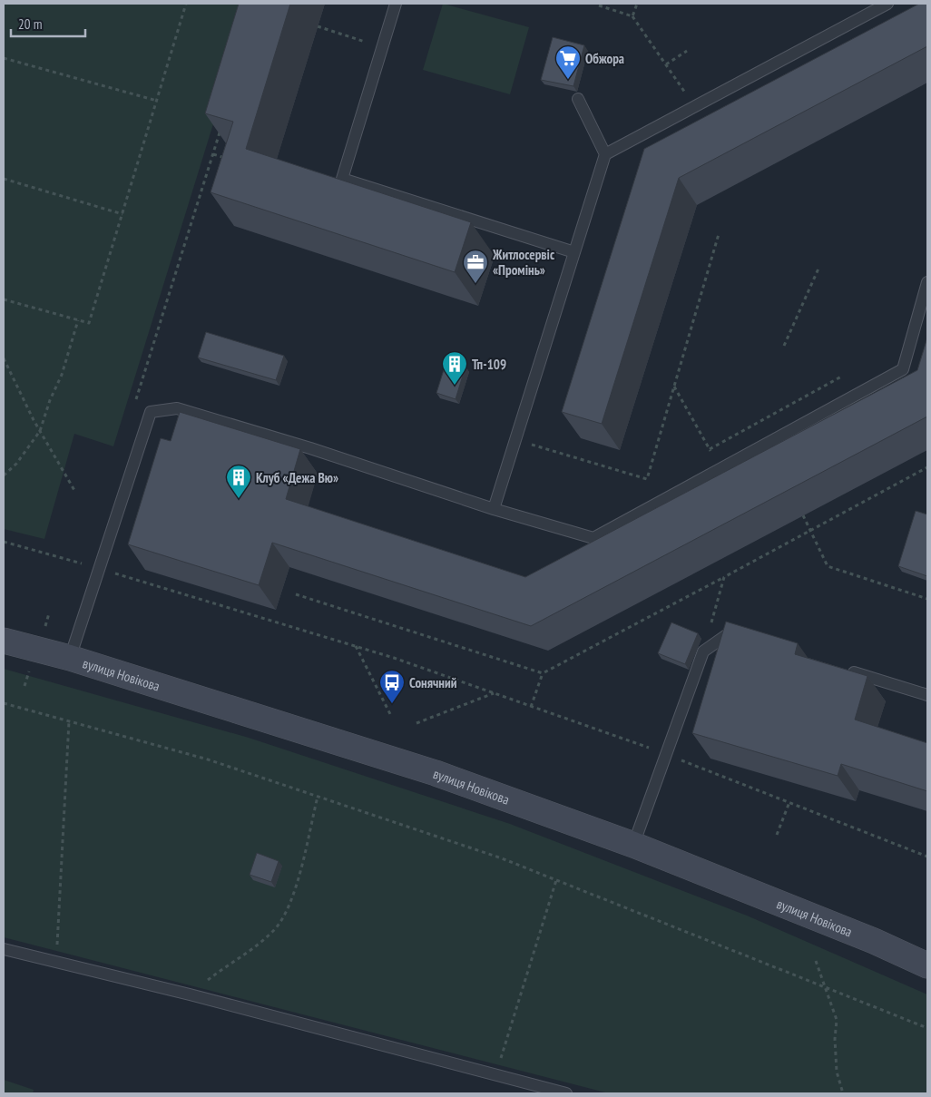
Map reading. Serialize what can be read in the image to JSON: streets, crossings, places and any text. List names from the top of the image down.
{
  "streets": {
    "main road": ["вулиця Новікова"]
  },
  "places": {
    "supermarket": ["Обжора"],
    "office": ["Житлосервіс «Промінь»"],
    "building": ["Тп-109", "Клуб «Дежа Вю»"],
    "bus stop": ["Сонячний"]
  },
  "scale_bar": "20 m"
}
